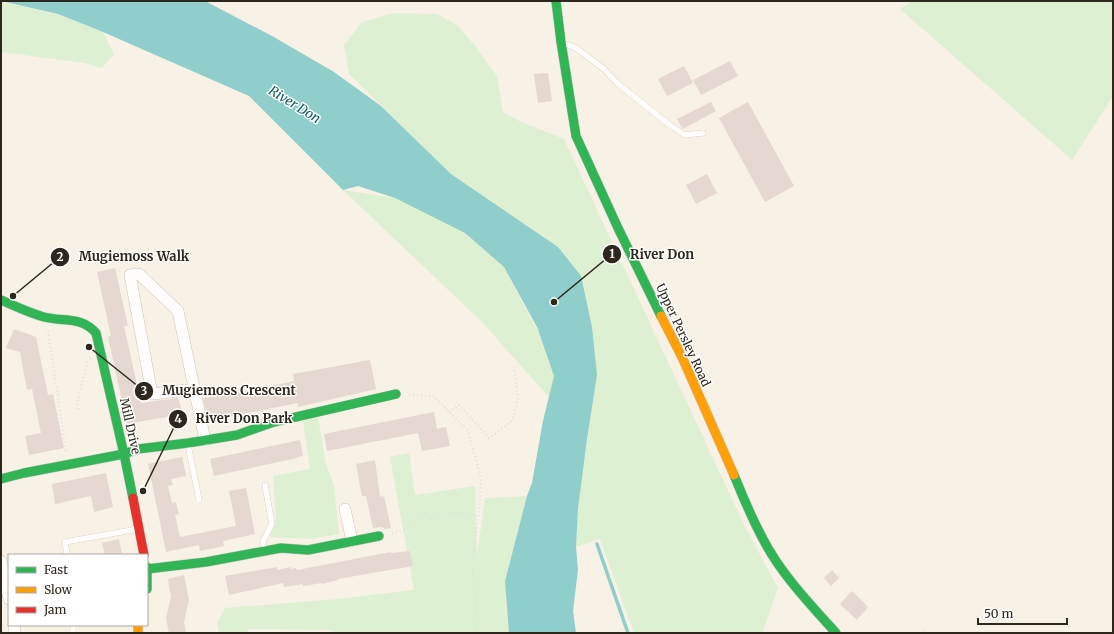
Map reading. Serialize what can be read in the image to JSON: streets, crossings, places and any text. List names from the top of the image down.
{
  "streets": {
    "street": ["Upper Persley Road", "Mill Drive"]
  },
  "water": ["River Don"],
  "places": [
    "Mugiemoss Walk",
    "River Don",
    "Mugiemoss Crescent",
    "River Don Park"
  ],
  "legend": ["Fast", "Slow", "Jam"],
  "scale_bar": "50 m"
}
